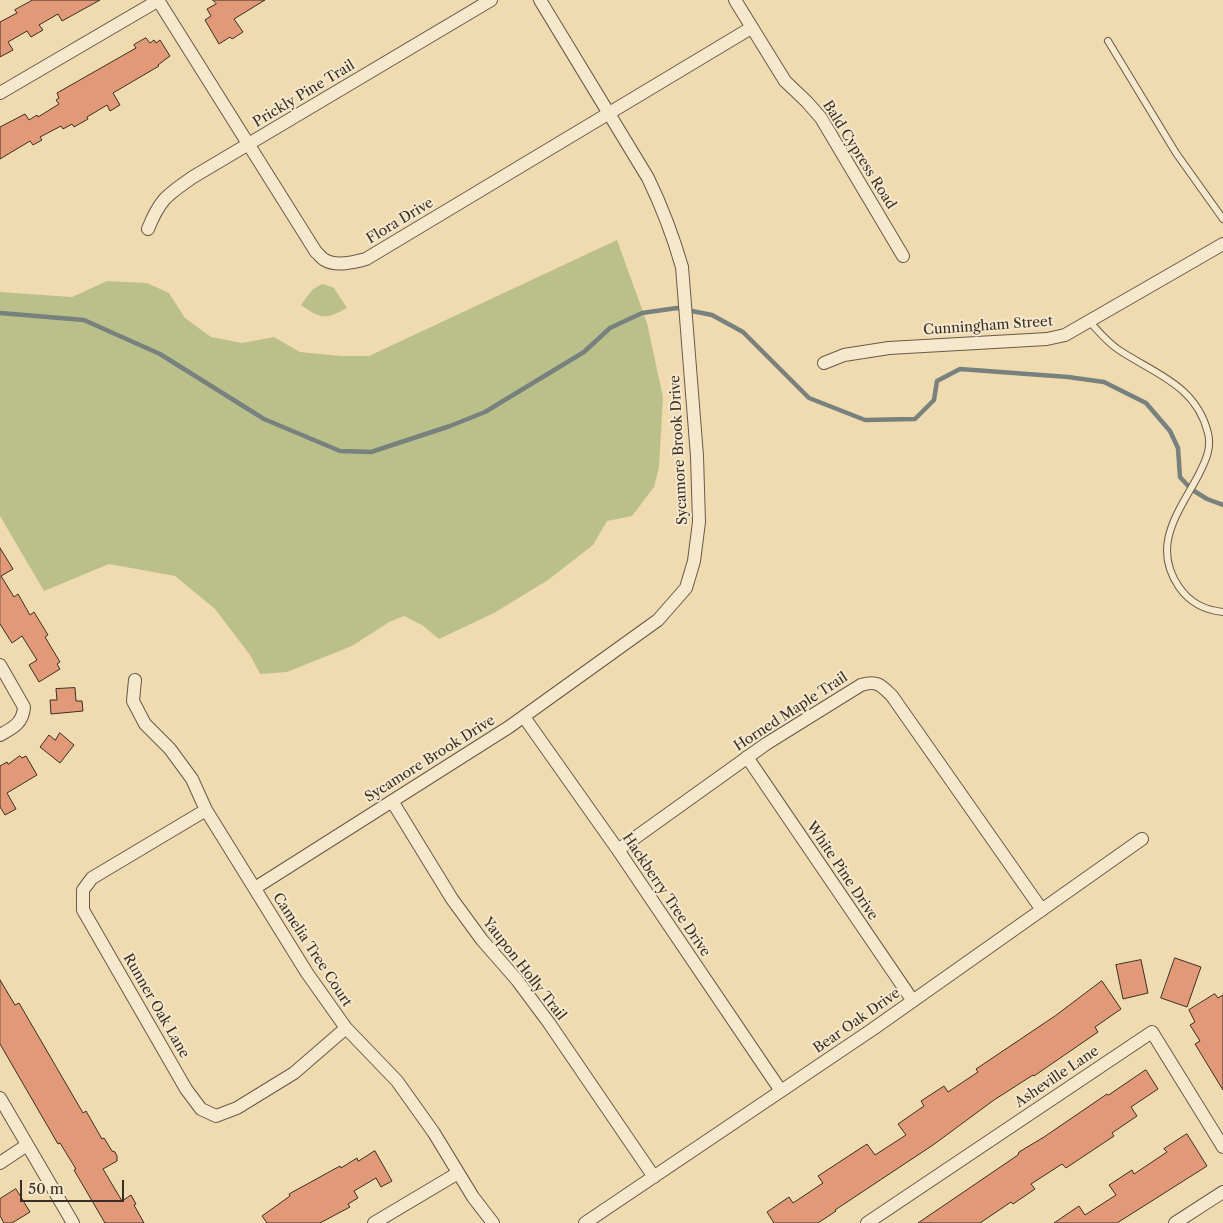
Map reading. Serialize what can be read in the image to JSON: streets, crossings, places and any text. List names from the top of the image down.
{
  "streets": {
    "street": [
      "Prickly Pine Trail",
      "Bald Cypress Road",
      "Flora Drive",
      "Cunningham Street",
      "Sycamore Brook Drive",
      "Horned Maple Trail",
      "White Pine Drive",
      "Hackberry Tree Drive",
      "Camelia Tree Court",
      "Yaupon Holly Trail",
      "Runner Oak Lane",
      "Bear Oak Drive",
      "Asheville Lane"
    ]
  },
  "crossings": [
    ["Prickly Pine Trail", "Flora Drive"],
    ["Bald Cypress Road", "Flora Drive"],
    ["Flora Drive", "Sycamore Brook Drive"],
    ["Sycamore Brook Drive", "Hackberry Tree Drive"],
    ["Sycamore Brook Drive", "Camelia Tree Court"],
    ["Sycamore Brook Drive", "Yaupon Holly Trail"],
    ["Horned Maple Trail", "White Pine Drive"],
    ["Horned Maple Trail", "Hackberry Tree Drive"],
    ["Horned Maple Trail", "Bear Oak Drive"],
    ["White Pine Drive", "Bear Oak Drive"],
    ["Hackberry Tree Drive", "Bear Oak Drive"],
    ["Camelia Tree Court", "Runner Oak Lane"],
    ["Yaupon Holly Trail", "Bear Oak Drive"]
  ],
  "scale_bar": "50 m"
}
